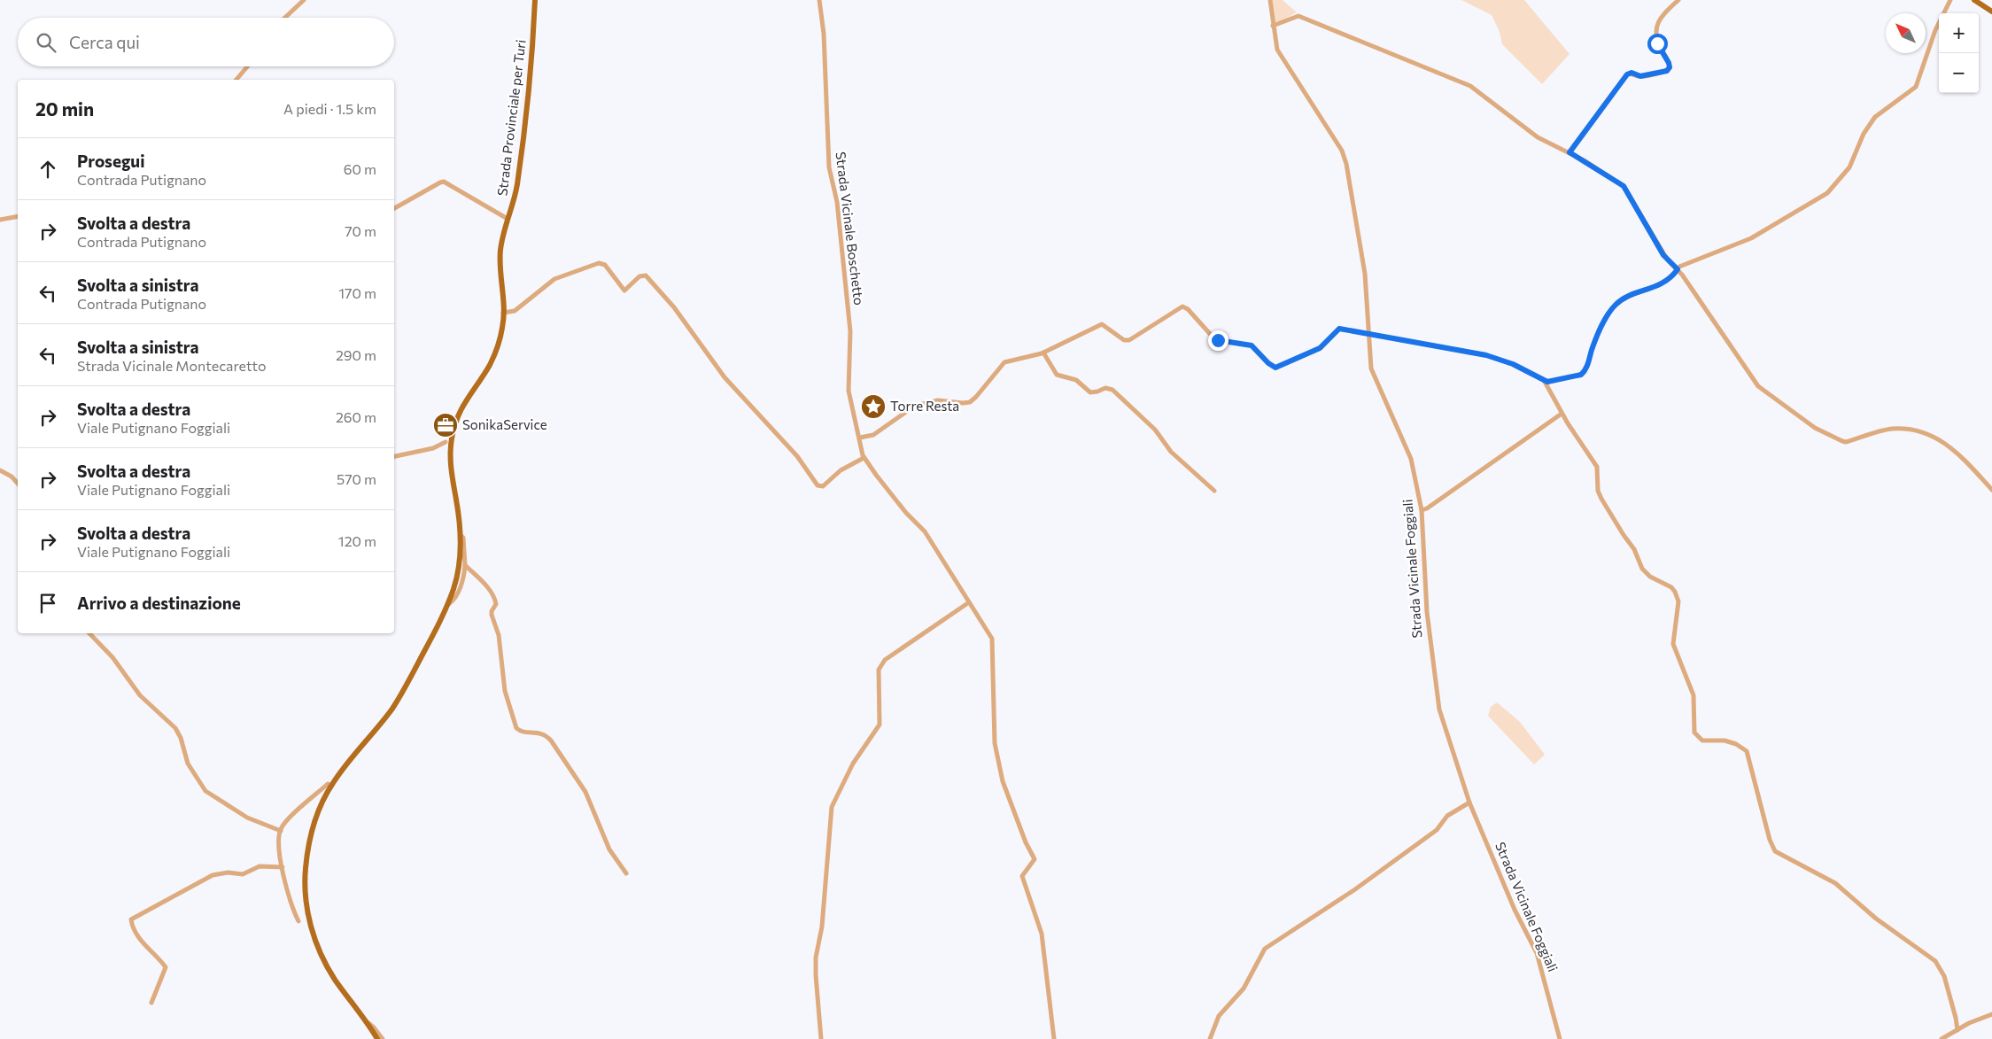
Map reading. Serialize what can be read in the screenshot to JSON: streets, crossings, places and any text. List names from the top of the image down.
{
  "streets": {
    "main road": ["Strada Provinciale per Turi"],
    "street": ["Strada Vicinale Boschetto", "Strada Vicinale Foggiali"]
  },
  "places": {
    "place": ["Torre Resta"],
    "office": ["SonikaService"]
  },
  "north": "top left",
  "page": {
    "map_buttons": ["+", "−"],
    "search": "Cerca qui",
    "heading": ["20 min", "A piedi · 1.5 km"],
    "list": [
      ["Prosegui", "Contrada Putignano", "60 m"],
      ["Svolta a destra", "Contrada Putignano", "70 m"],
      ["Svolta a sinistra", "Contrada Putignano", "170 m"],
      ["Svolta a sinistra", "Strada Vicinale Montecaretto", "290 m"],
      ["Svolta a destra", "Viale Putignano Foggiali", "260 m"],
      ["Svolta a destra", "Viale Putignano Foggiali", "570 m"],
      ["Svolta a destra", "Viale Putignano Foggiali", "120 m"],
      "Arrivo a destinazione"
    ]
  }
}
